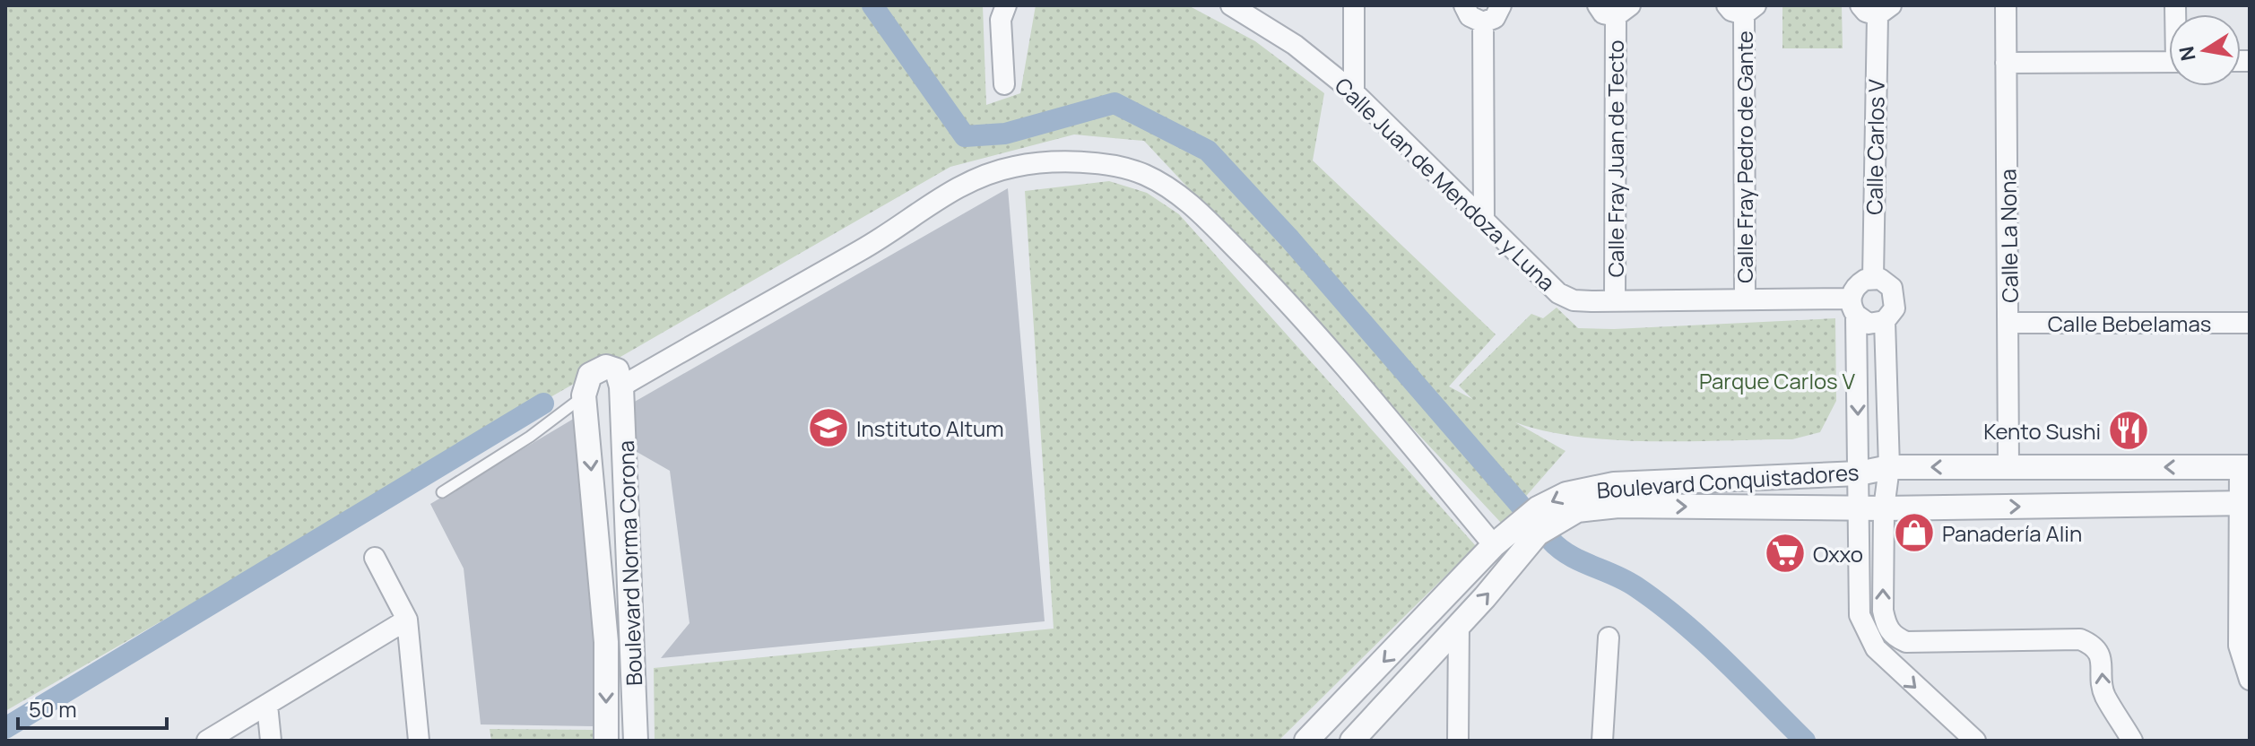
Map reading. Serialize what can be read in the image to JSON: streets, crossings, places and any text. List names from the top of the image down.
{
  "streets": {
    "street": [
      "Calle Carlos V",
      "Calle Fray Pedro de Gante",
      "Calle Fray Juan de Tecto",
      "Calle Juan de Mendoza y Luna",
      "Calle La Nona",
      "Calle Bebelamas",
      "Boulevard Conquistadores",
      "Boulevard Norma Corona"
    ]
  },
  "crossings": [
    ["Calle Carlos V", "Calle Juan de Mendoza y Luna"],
    ["Calle Fray Pedro de Gante", "Calle Juan de Mendoza y Luna"],
    ["Calle Fray Juan de Tecto", "Calle Juan de Mendoza y Luna"],
    ["Calle La Nona", "Calle Bebelamas"],
    ["Calle La Nona", "Boulevard Conquistadores"]
  ],
  "parks": ["Parque Carlos V"],
  "places": {
    "school or university": ["Instituto Altum"],
    "restaurant": ["Kento Sushi"],
    "shop": ["Panadería Alin"],
    "supermarket": ["Oxxo"]
  },
  "scale_bar": "50 m",
  "north": "left"
}
